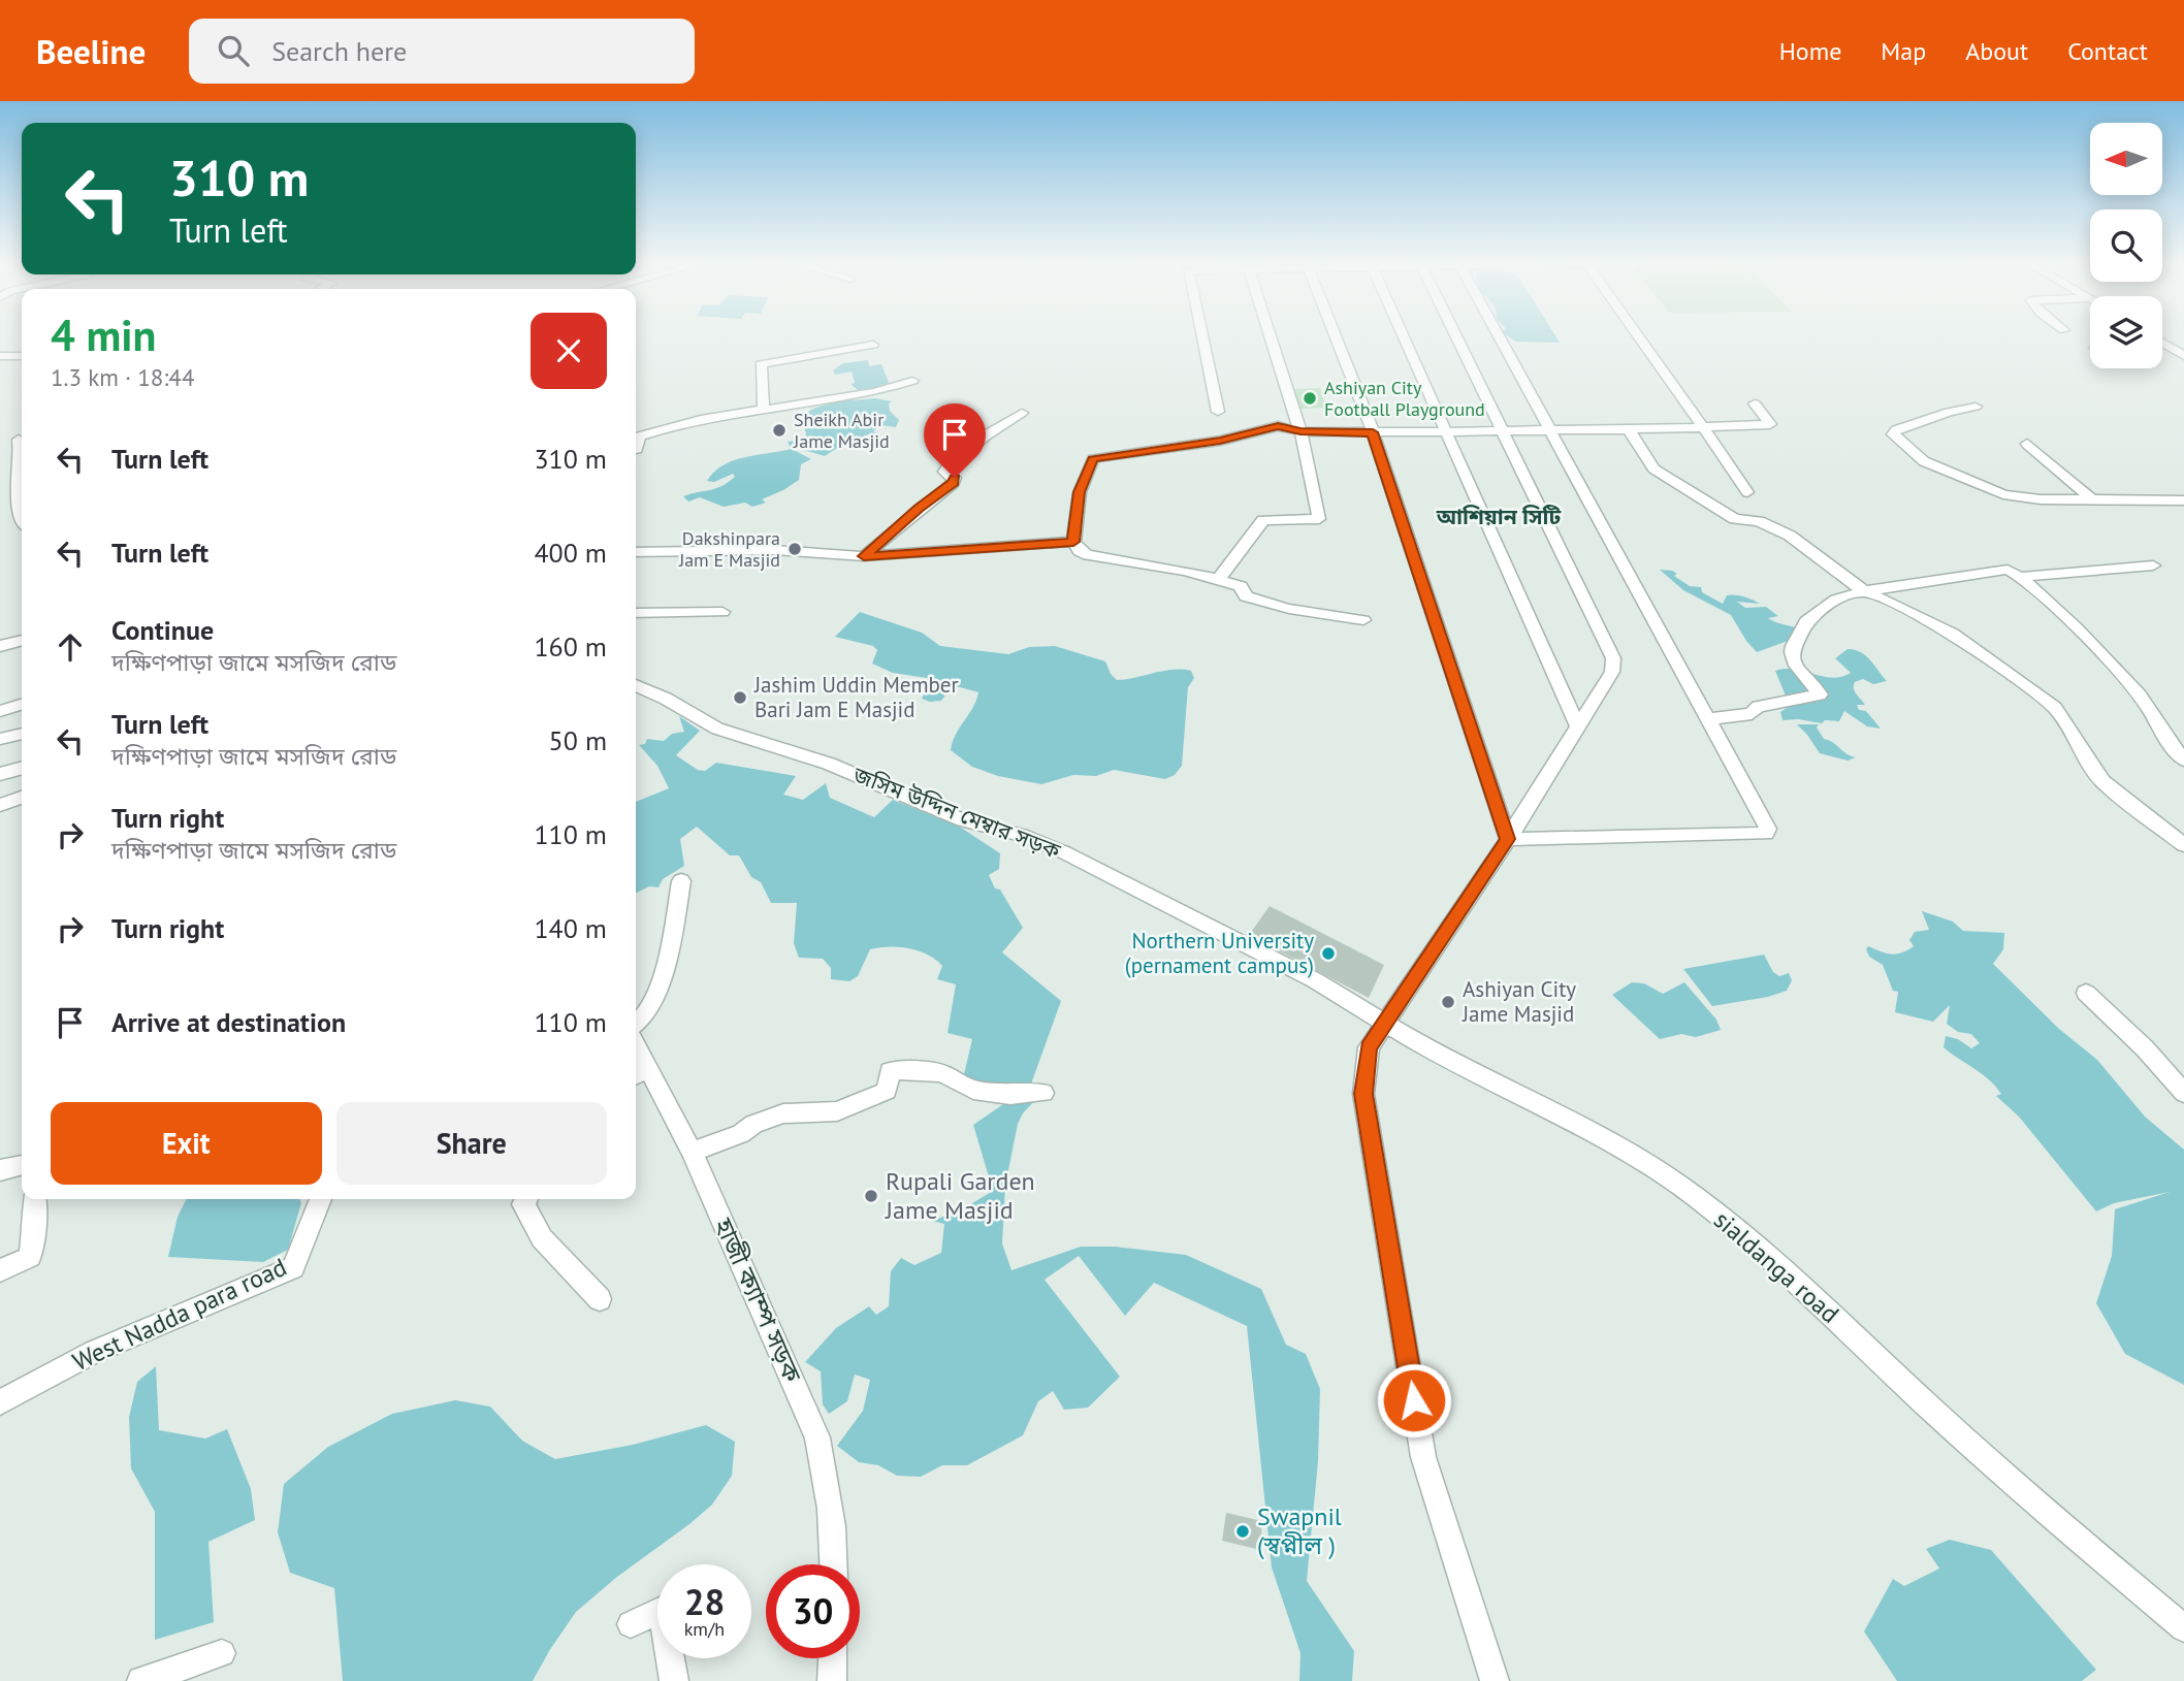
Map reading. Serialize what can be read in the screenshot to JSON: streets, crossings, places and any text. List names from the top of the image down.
{
  "streets": {
    "street": [
      "জসিম উদ্দিন মেম্বার সড়ক",
      "sialdanga road",
      "হাজী ক্যাম্প সড়ক",
      "West Nadda para road"
    ]
  },
  "crossings": [
    ["জসিম উদ্দিন মেম্বার সড়ক", "sialdanga road"]
  ],
  "districts": ["আশিয়ান সিটি"],
  "places": [
    "Ashiyan City Football Playground",
    "Sheikh Abir Jame Masjid",
    "Dakshinpara Jam E Masjid",
    "Jashim Uddin Member Bari Jam E Masjid",
    "Northern University (pernament campus)",
    "Ashiyan City Jame Masjid",
    "Rupali Garden Jame Masjid",
    "Swapnil (স্বপ্নীল )"
  ],
  "north": "left",
  "page": {
    "header": "Beeline",
    "search": "Search here",
    "nav": [
      "Home",
      "Map",
      "About",
      "Contact"
    ],
    "turn": ["310 m", "Turn left"],
    "heading": ["4 min", "1.3 km · 18:44"],
    "list": [
      {
        "name": "Turn left",
        "value": "310 m"
      },
      {
        "name": "Turn left",
        "value": "400 m"
      },
      {
        "name": "Continue",
        "note": "দক্ষিণপাড়া জামে মসজিদ রোড",
        "value": "160 m"
      },
      {
        "name": "Turn left",
        "note": "দক্ষিণপাড়া জামে মসজিদ রোড",
        "value": "50 m"
      },
      {
        "name": "Turn right",
        "note": "দক্ষিণপাড়া জামে মসজিদ রোড",
        "value": "110 m"
      },
      {
        "name": "Turn right",
        "value": "140 m"
      },
      {
        "name": "Arrive at destination",
        "value": "110 m"
      }
    ],
    "buttons": ["Exit", "Share"],
    "speed": "28 km/h",
    "limit": "30"
  }
}
